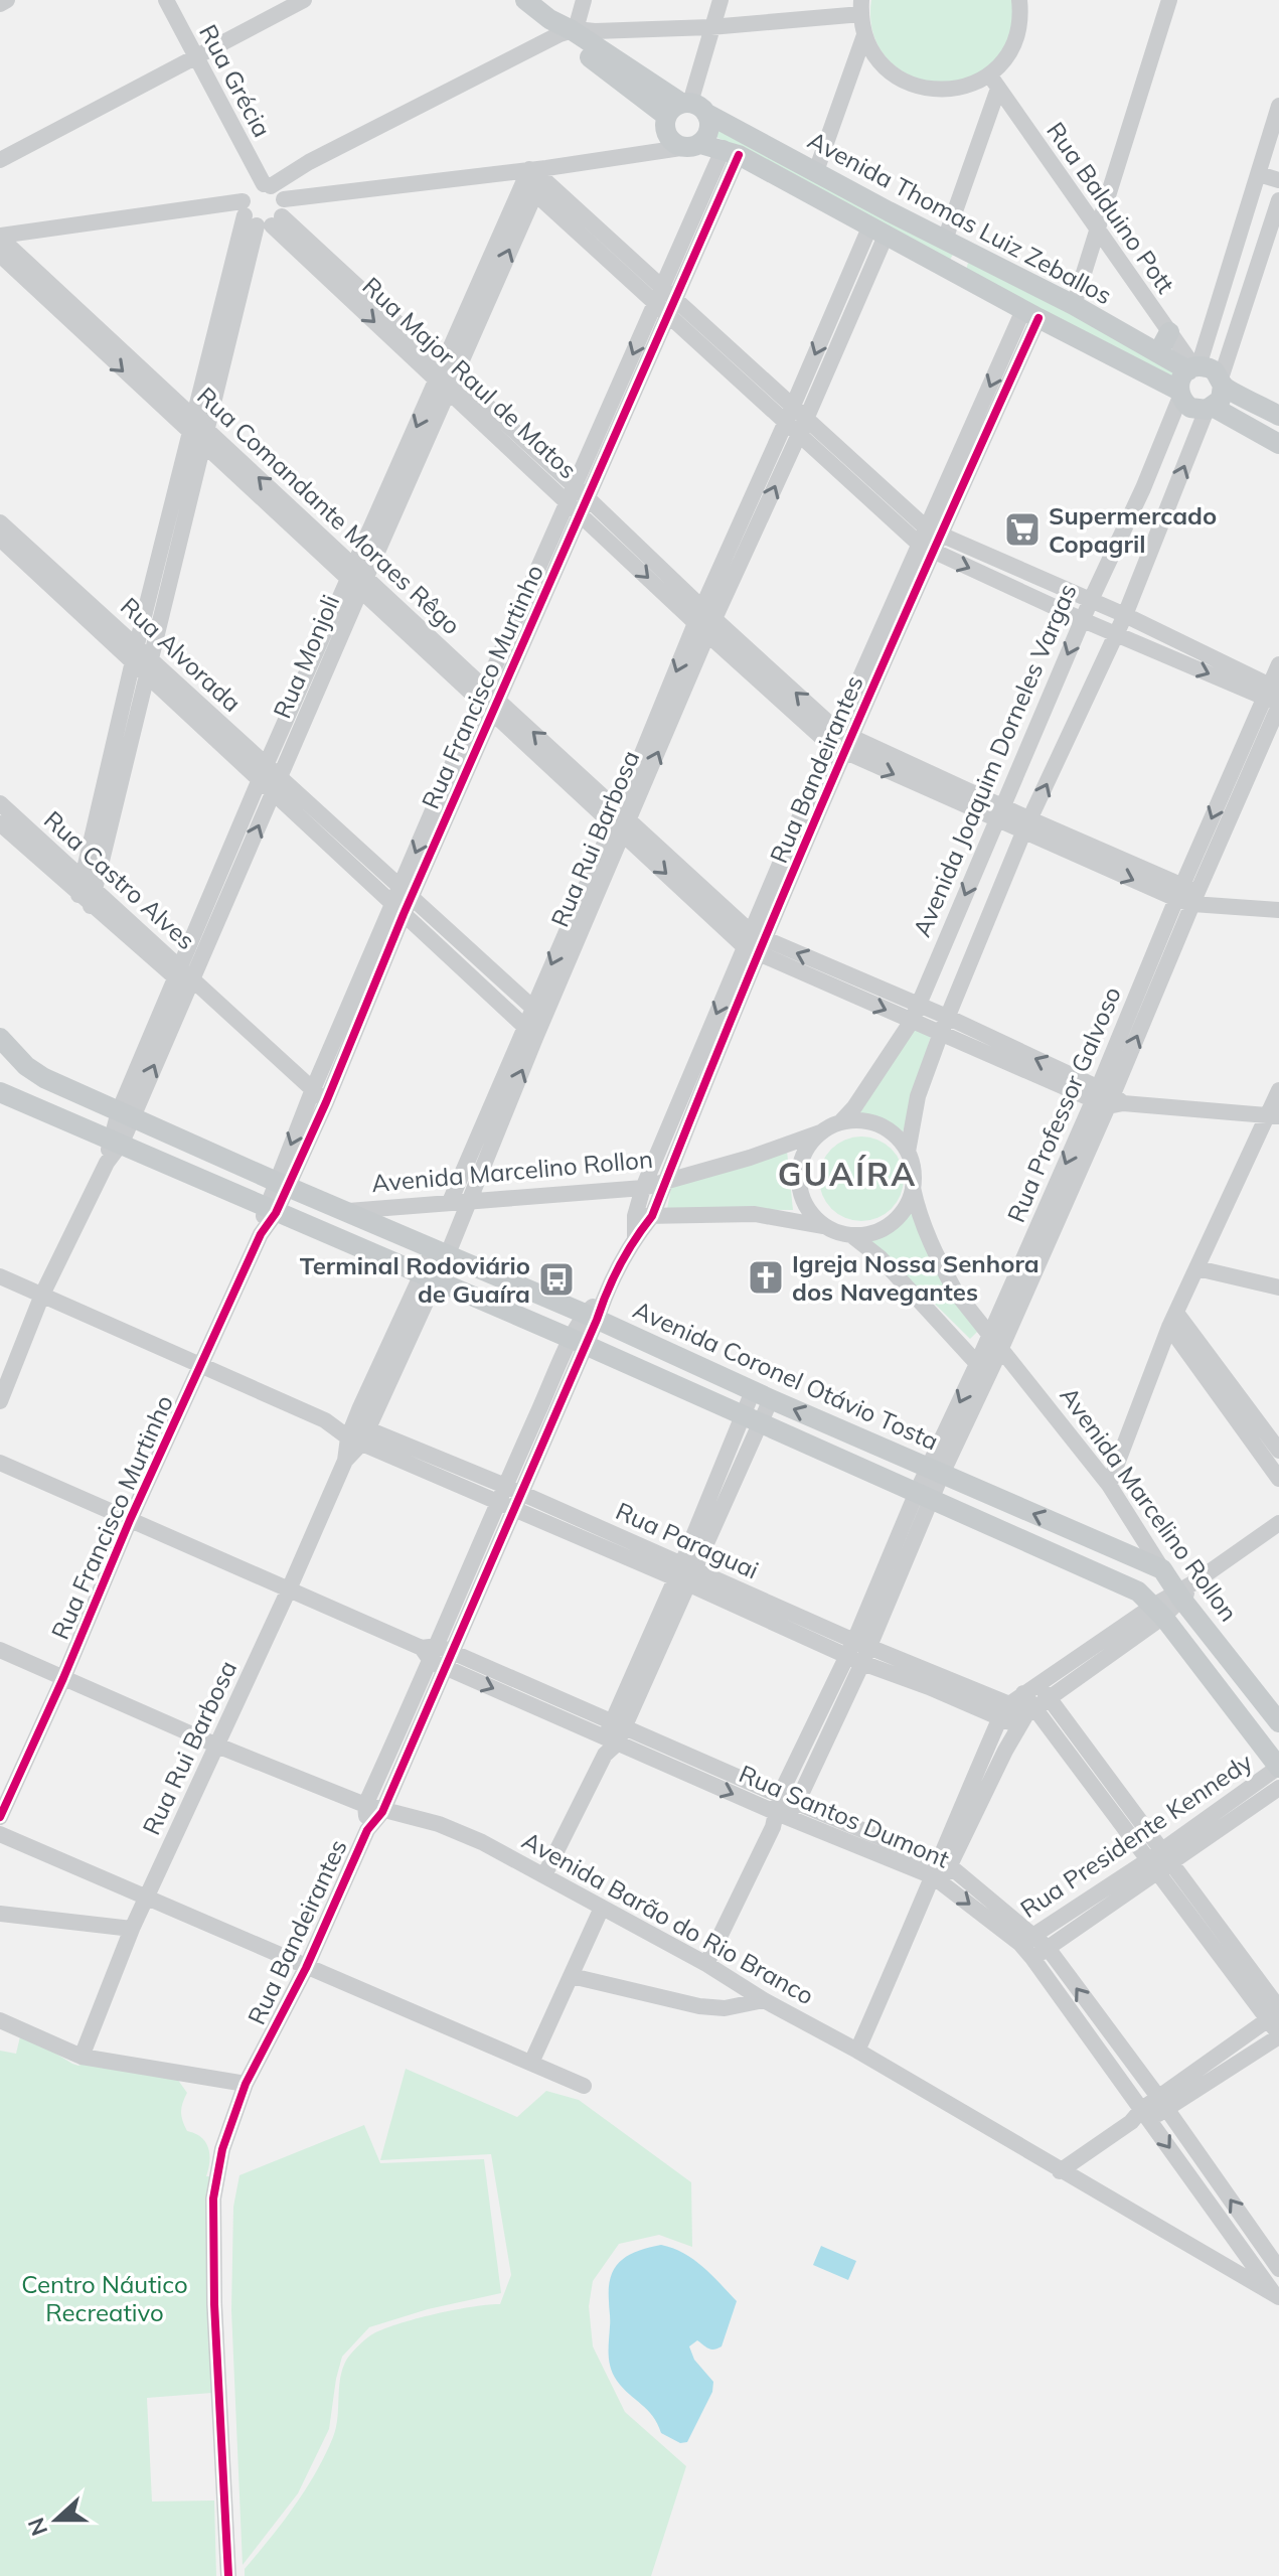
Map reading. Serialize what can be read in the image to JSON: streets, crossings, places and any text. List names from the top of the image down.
{
  "streets": {
    "main road": [
      "Avenida Thomas Luiz Zeballos",
      "Avenida Joaquim Dorneles Vargas",
      "Avenida Marcelino Rollon",
      "Avenida Coronel Otávio Tosta"
    ],
    "street": [
      "Rua Grécia",
      "Rua Balduino Pott",
      "Rua Major Raul de Matos",
      "Rua Comandante Moraes Rêgo",
      "Rua Alvorada",
      "Rua Monjoli",
      "Rua Francisco Murtinho",
      "Rua Bandeirantes",
      "Rua Rui Barbosa",
      "Rua Castro Alves",
      "Rua Professor Galvoso",
      "Rua Paraguai",
      "Rua Santos Dumont",
      "Rua Presidente Kennedy",
      "Avenida Barão do Rio Branco"
    ]
  },
  "crossings": [
    ["Rua Grécia", "Rua Major Raul de Matos"],
    ["Rua Balduino Pott", "Avenida Thomas Luiz Zeballos"],
    ["Rua Balduino Pott", "Avenida Joaquim Dorneles Vargas"],
    ["Avenida Thomas Luiz Zeballos", "Rua Francisco Murtinho"],
    ["Avenida Thomas Luiz Zeballos", "Avenida Joaquim Dorneles Vargas"],
    ["Avenida Thomas Luiz Zeballos", "Rua Bandeirantes"],
    ["Avenida Thomas Luiz Zeballos", "Rua Rui Barbosa"],
    ["Rua Major Raul de Matos", "Rua Monjoli"],
    ["Rua Major Raul de Matos", "Rua Francisco Murtinho"],
    ["Rua Major Raul de Matos", "Avenida Joaquim Dorneles Vargas"],
    ["Rua Major Raul de Matos", "Rua Bandeirantes"],
    ["Rua Major Raul de Matos", "Rua Rui Barbosa"],
    ["Rua Major Raul de Matos", "Rua Professor Galvoso"],
    ["Rua Comandante Moraes Rêgo", "Rua Monjoli"],
    ["Rua Comandante Moraes Rêgo", "Rua Francisco Murtinho"],
    ["Rua Comandante Moraes Rêgo", "Avenida Joaquim Dorneles Vargas"],
    ["Rua Comandante Moraes Rêgo", "Rua Bandeirantes"],
    ["Rua Comandante Moraes Rêgo", "Rua Rui Barbosa"],
    ["Rua Comandante Moraes Rêgo", "Rua Professor Galvoso"],
    ["Rua Alvorada", "Rua Monjoli"],
    ["Rua Alvorada", "Rua Francisco Murtinho"],
    ["Rua Alvorada", "Rua Rui Barbosa"],
    ["Rua Monjoli", "Rua Castro Alves"],
    ["Rua Monjoli", "Avenida Coronel Otávio Tosta"],
    ["Rua Monjoli", "Rua Paraguai"],
    ["Rua Francisco Murtinho", "Rua Castro Alves"],
    ["Rua Francisco Murtinho", "Avenida Coronel Otávio Tosta"],
    ["Rua Francisco Murtinho", "Rua Paraguai"],
    ["Rua Francisco Murtinho", "Rua Santos Dumont"],
    ["Rua Francisco Murtinho", "Avenida Barão do Rio Branco"],
    ["Avenida Joaquim Dorneles Vargas", "Avenida Marcelino Rollon"],
    ["Rua Bandeirantes", "Avenida Marcelino Rollon"],
    ["Rua Bandeirantes", "Avenida Coronel Otávio Tosta"],
    ["Rua Bandeirantes", "Rua Paraguai"],
    ["Rua Bandeirantes", "Rua Santos Dumont"],
    ["Rua Bandeirantes", "Avenida Barão do Rio Branco"],
    ["Rua Rui Barbosa", "Avenida Marcelino Rollon"],
    ["Rua Rui Barbosa", "Avenida Coronel Otávio Tosta"],
    ["Rua Rui Barbosa", "Rua Paraguai"],
    ["Rua Rui Barbosa", "Rua Santos Dumont"],
    ["Rua Rui Barbosa", "Avenida Barão do Rio Branco"],
    ["Rua Professor Galvoso", "Avenida Marcelino Rollon"],
    ["Rua Professor Galvoso", "Avenida Coronel Otávio Tosta"],
    ["Rua Professor Galvoso", "Rua Paraguai"],
    ["Rua Professor Galvoso", "Rua Santos Dumont"],
    ["Rua Professor Galvoso", "Avenida Barão do Rio Branco"],
    ["Avenida Marcelino Rollon", "Avenida Coronel Otávio Tosta"],
    ["Rua Santos Dumont", "Rua Presidente Kennedy"],
    ["Rua Santos Dumont", "Avenida Barão do Rio Branco"]
  ],
  "districts": ["GUAÍRA"],
  "parks": ["Centro Náutico Recreativo"],
  "places": {
    "supermarket": ["Supermercado Copagril"],
    "church": ["Igreja Nossa Senhora dos Navegantes"],
    "bus stop": ["Terminal Rodoviário de Guaíra"]
  },
  "north": "left"
}
